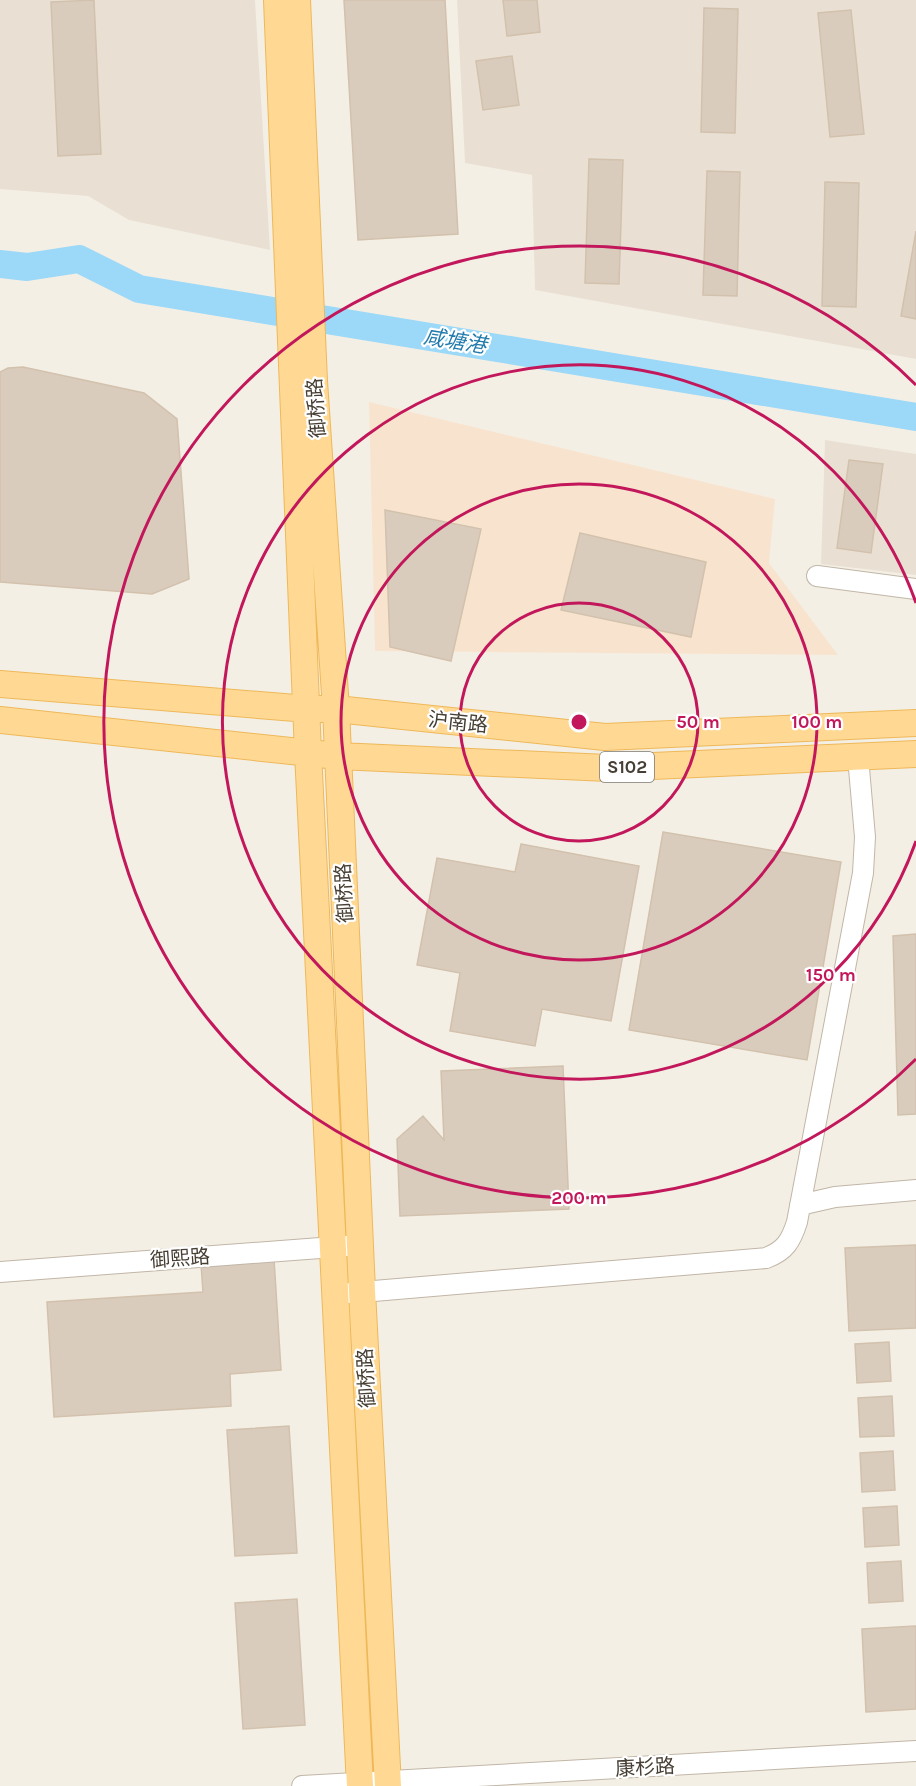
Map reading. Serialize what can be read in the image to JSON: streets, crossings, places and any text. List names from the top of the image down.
{
  "streets": {
    "main road": ["御桥路", "沪南路", "S102"],
    "street": ["御熙路", "康杉路"]
  },
  "crossings": [
    ["御桥路", "沪南路"],
    ["御桥路", "御熙路"],
    ["御桥路", "康杉路"]
  ],
  "water": ["咸塘港"],
  "rings": [
    "50 m",
    "100 m",
    "150 m",
    "200 m"
  ]
}
